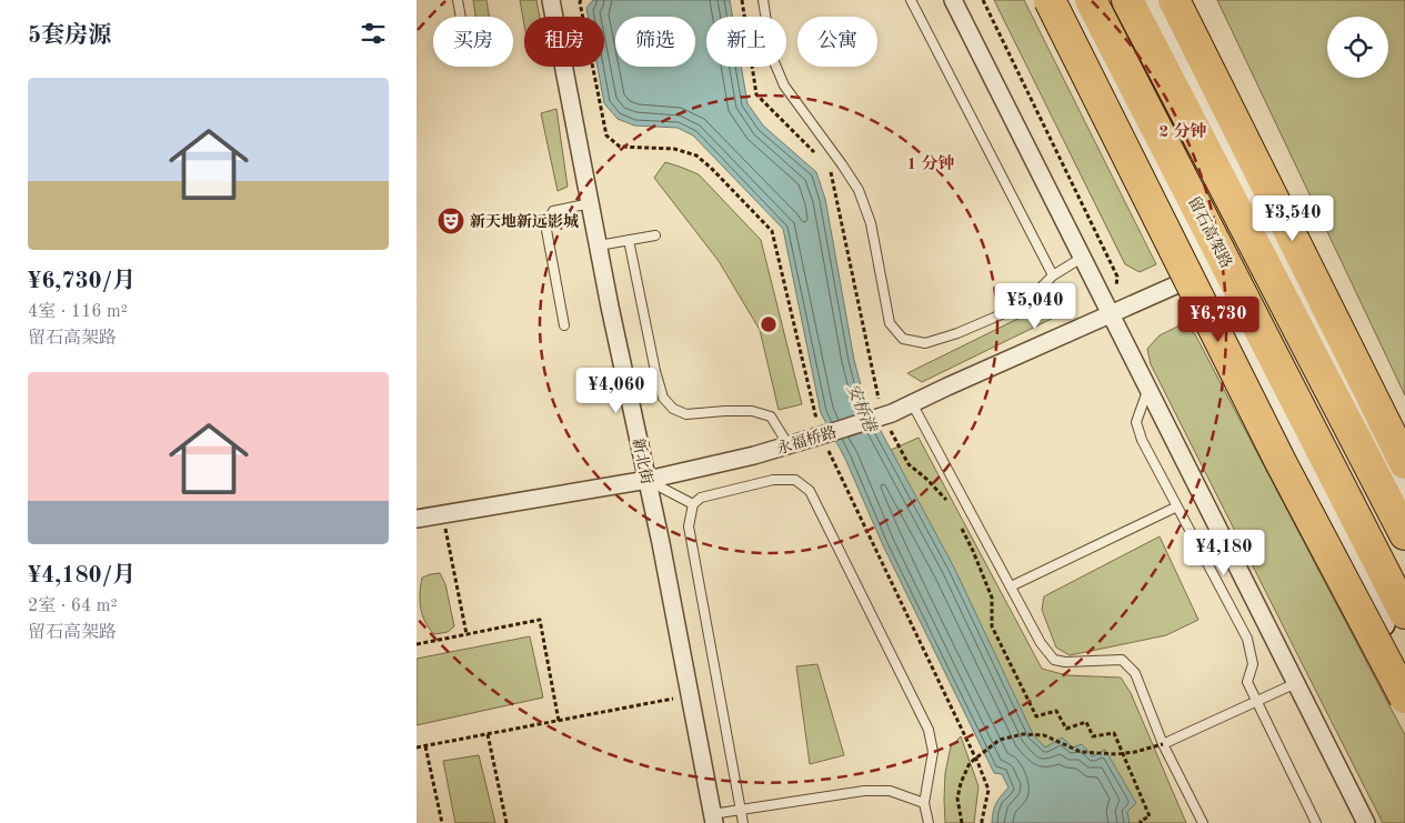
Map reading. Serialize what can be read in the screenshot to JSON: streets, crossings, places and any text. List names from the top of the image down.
{
  "streets": {
    "highway": ["留石高架路"],
    "street": ["永福桥路", "新北街"]
  },
  "crossings": [
    ["永福桥路", "新北街"]
  ],
  "water": ["安桥港"],
  "places": {
    "theatre": ["新天地新远影城"]
  },
  "page": {
    "heading": "5套房源",
    "chip": [
      "买房",
      "租房",
      "筛选",
      "新上",
      "公寓"
    ],
    "list": [
      {
        "name": "¥6,730/月",
        "note": "4室 · 116 m² · 留石高架路"
      },
      {
        "name": "¥4,180/月",
        "note": "2室 · 64 m² · 留石高架路"
      }
    ],
    "price": [
      "¥3,540",
      "¥5,040",
      "¥6,730",
      "¥4,060",
      "¥4,180"
    ]
  },
  "rings": ["2 分钟", "1 分钟"]
}
